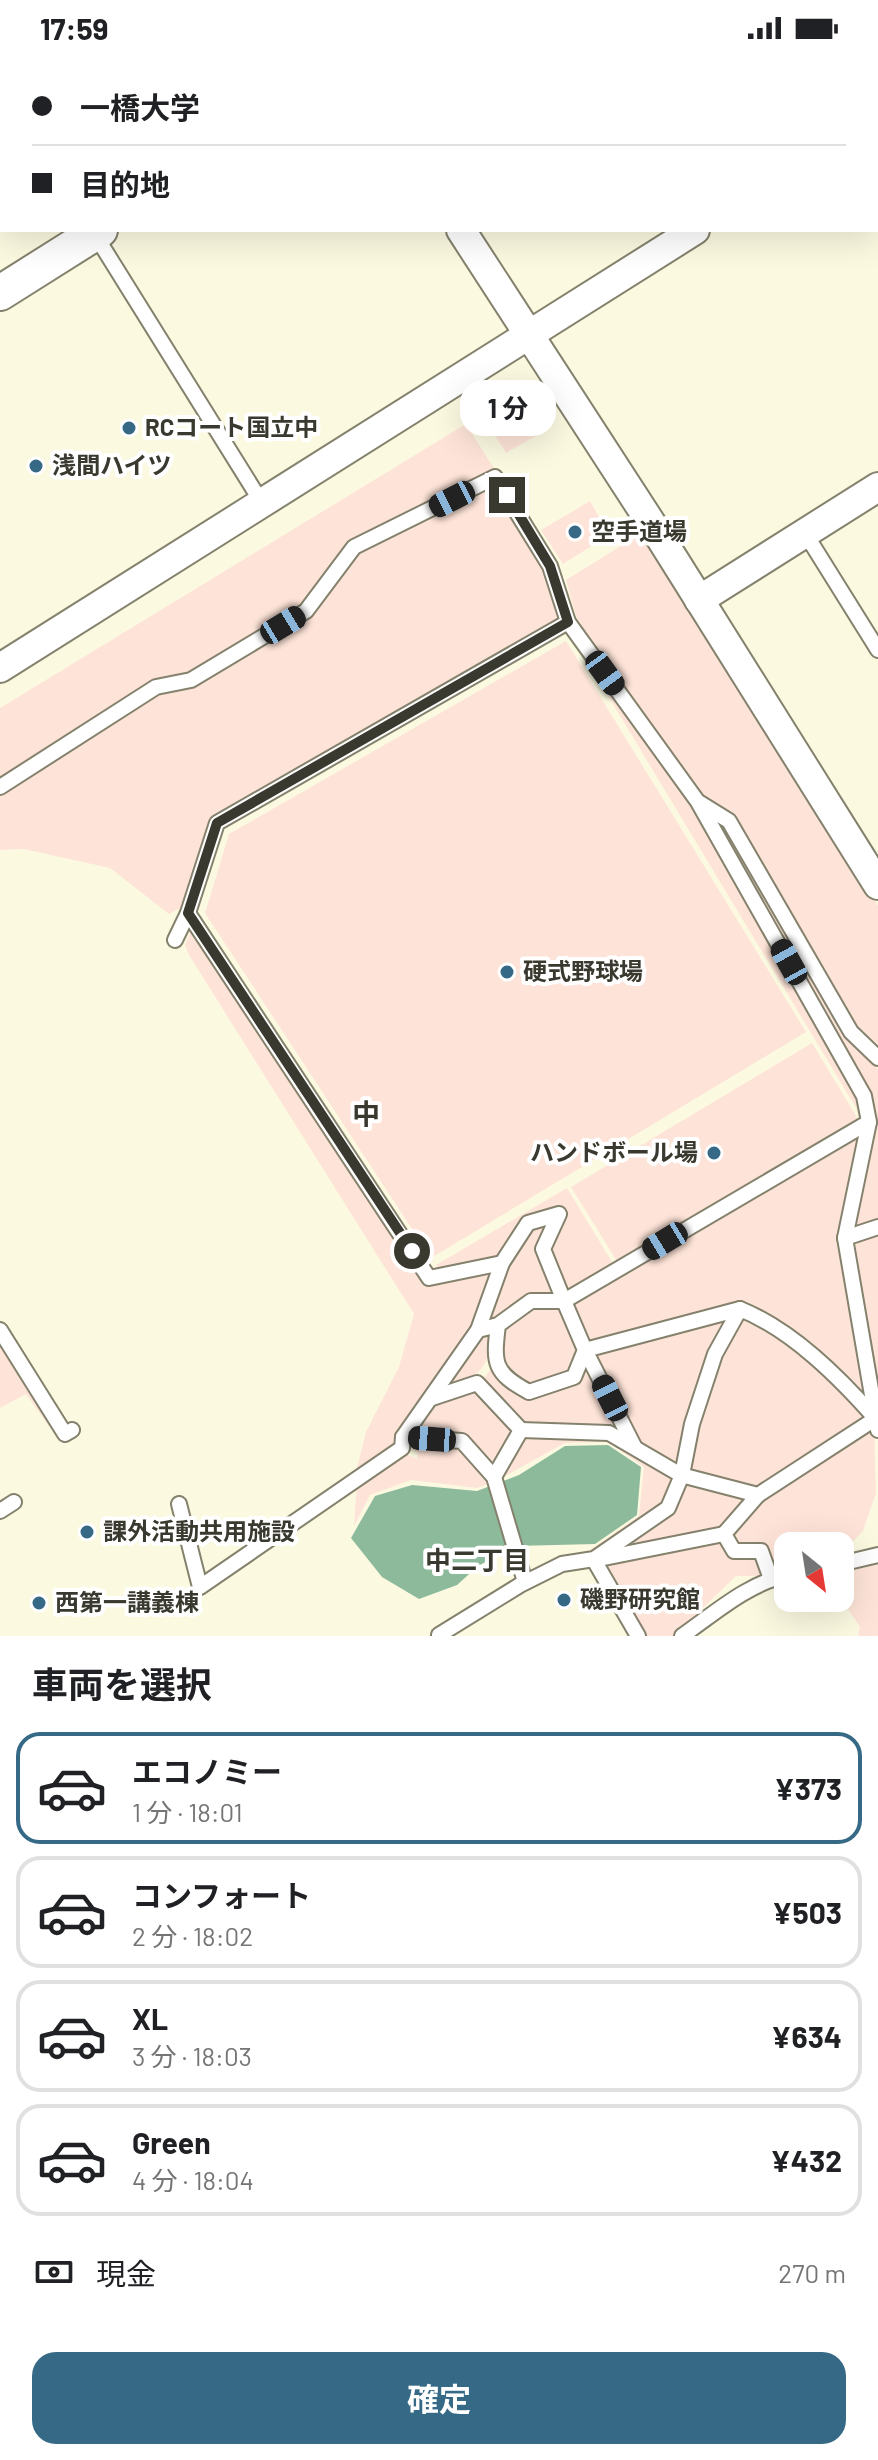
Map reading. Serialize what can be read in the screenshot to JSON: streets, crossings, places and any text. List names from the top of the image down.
{
  "districts": ["中", "中二丁目"],
  "places": [
    "RCコート国立中",
    "浅間ハイツ",
    "空手道場",
    "硬式野球場",
    "ハンドボール場",
    "課外活動共用施設",
    "磯野研究館",
    "西第一講義棟"
  ],
  "north": "bottom right",
  "page": {
    "status": "17:59",
    "banner": ["一橋大学", "目的地"],
    "bubble": "1 分",
    "heading": "車両を選択",
    "list": [
      {
        "name": "エコノミー",
        "note": "1 分 · 18:01",
        "value": "¥373"
      },
      {
        "name": "コンフォート",
        "note": "2 分 · 18:02",
        "value": "¥503"
      },
      {
        "name": "XL",
        "note": "3 分 · 18:03",
        "value": "¥634"
      },
      {
        "name": "Green",
        "note": "4 分 · 18:04",
        "value": "¥432"
      }
    ],
    "pay": ["現金", "270 m"],
    "buttons": "確定"
  }
}
